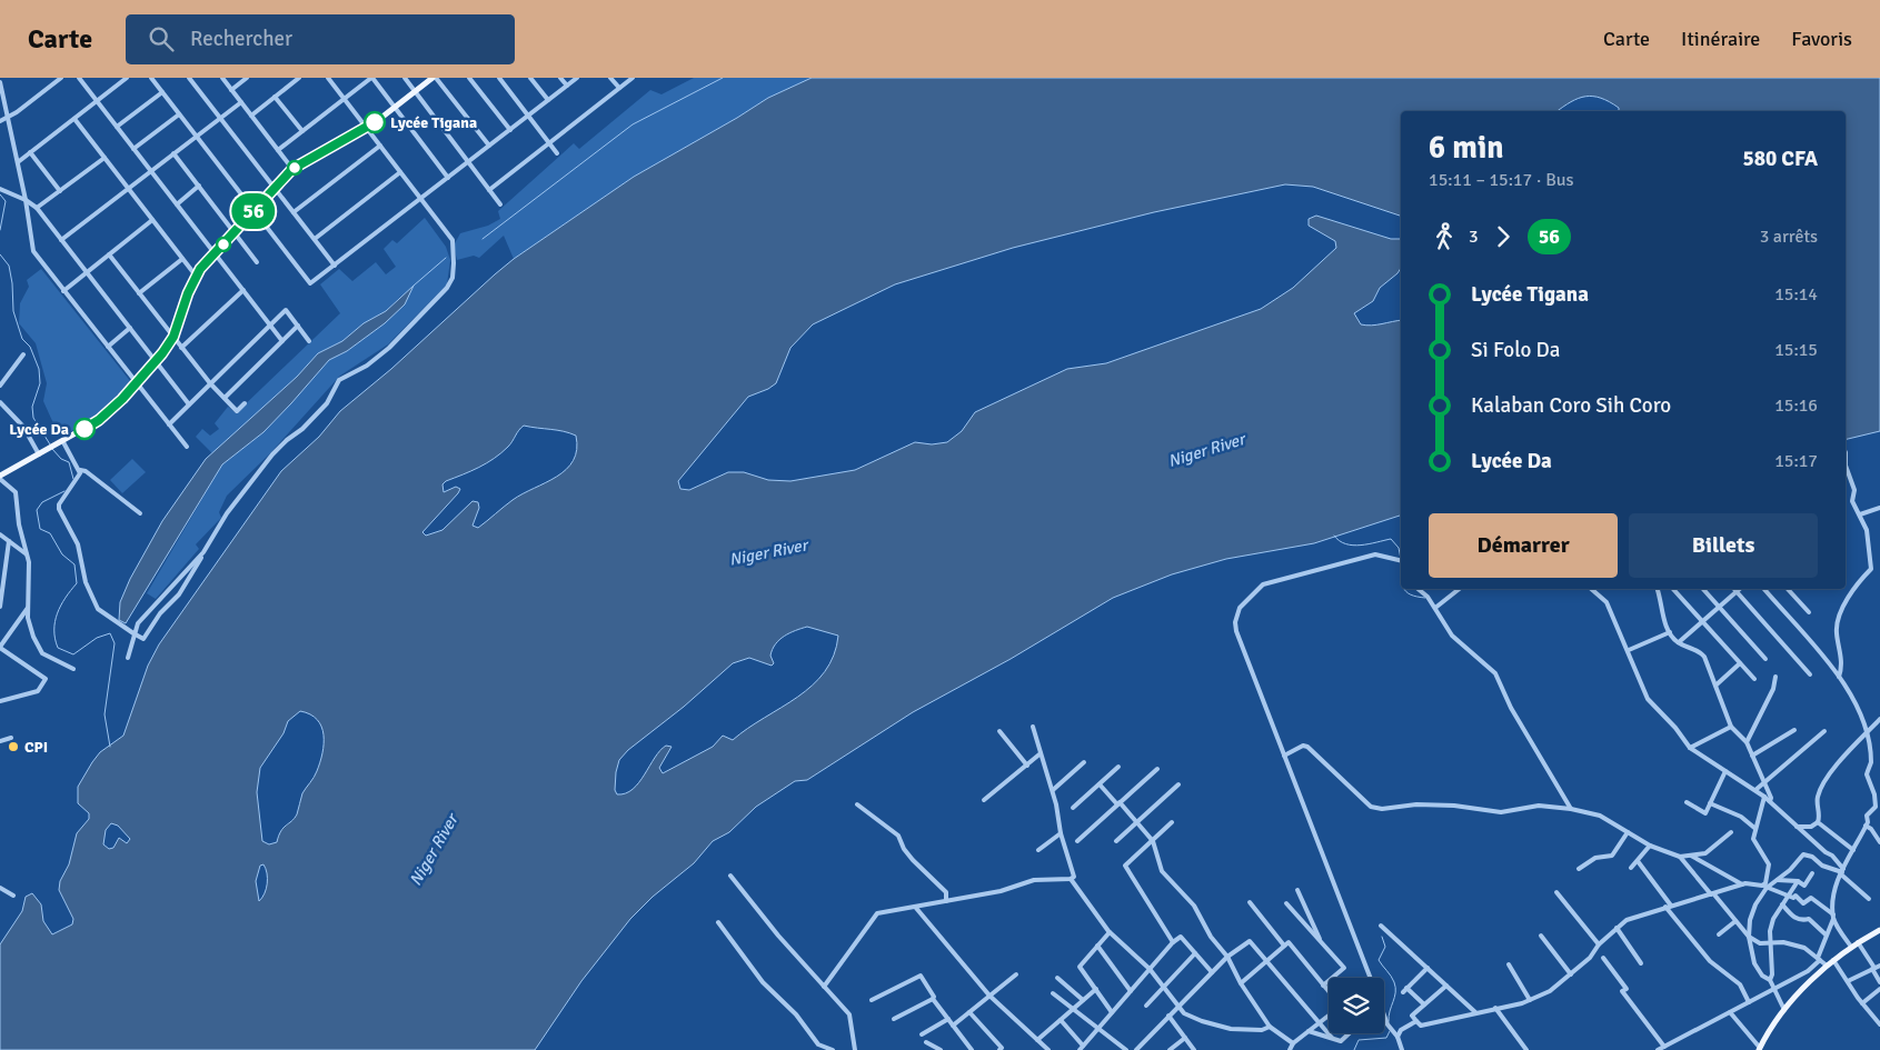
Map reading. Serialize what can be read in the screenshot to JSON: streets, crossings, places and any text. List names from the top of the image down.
{
  "water": ["Niger River"],
  "places": ["Lycée Tigana", "Lycée Da", "CPI"],
  "lines": ["bus line 56"],
  "page": {
    "header": "Carte",
    "search": "Rechercher",
    "nav": ["Carte", "Itinéraire", "Favoris"],
    "on_map": "56",
    "heading": ["6 min", "15:11 – 15:17 · Bus", "580 CFA"],
    "legs": ["3", "56", "3 arrêts"],
    "list": [
      {
        "name": "Lycée Tigana",
        "value": "15:14"
      },
      {
        "name": "Si Folo Da",
        "value": "15:15"
      },
      {
        "name": "Kalaban Coro Sih Coro",
        "value": "15:16"
      },
      {
        "name": "Lycée Da",
        "value": "15:17"
      }
    ],
    "buttons": ["Démarrer", "Billets"]
  }
}
